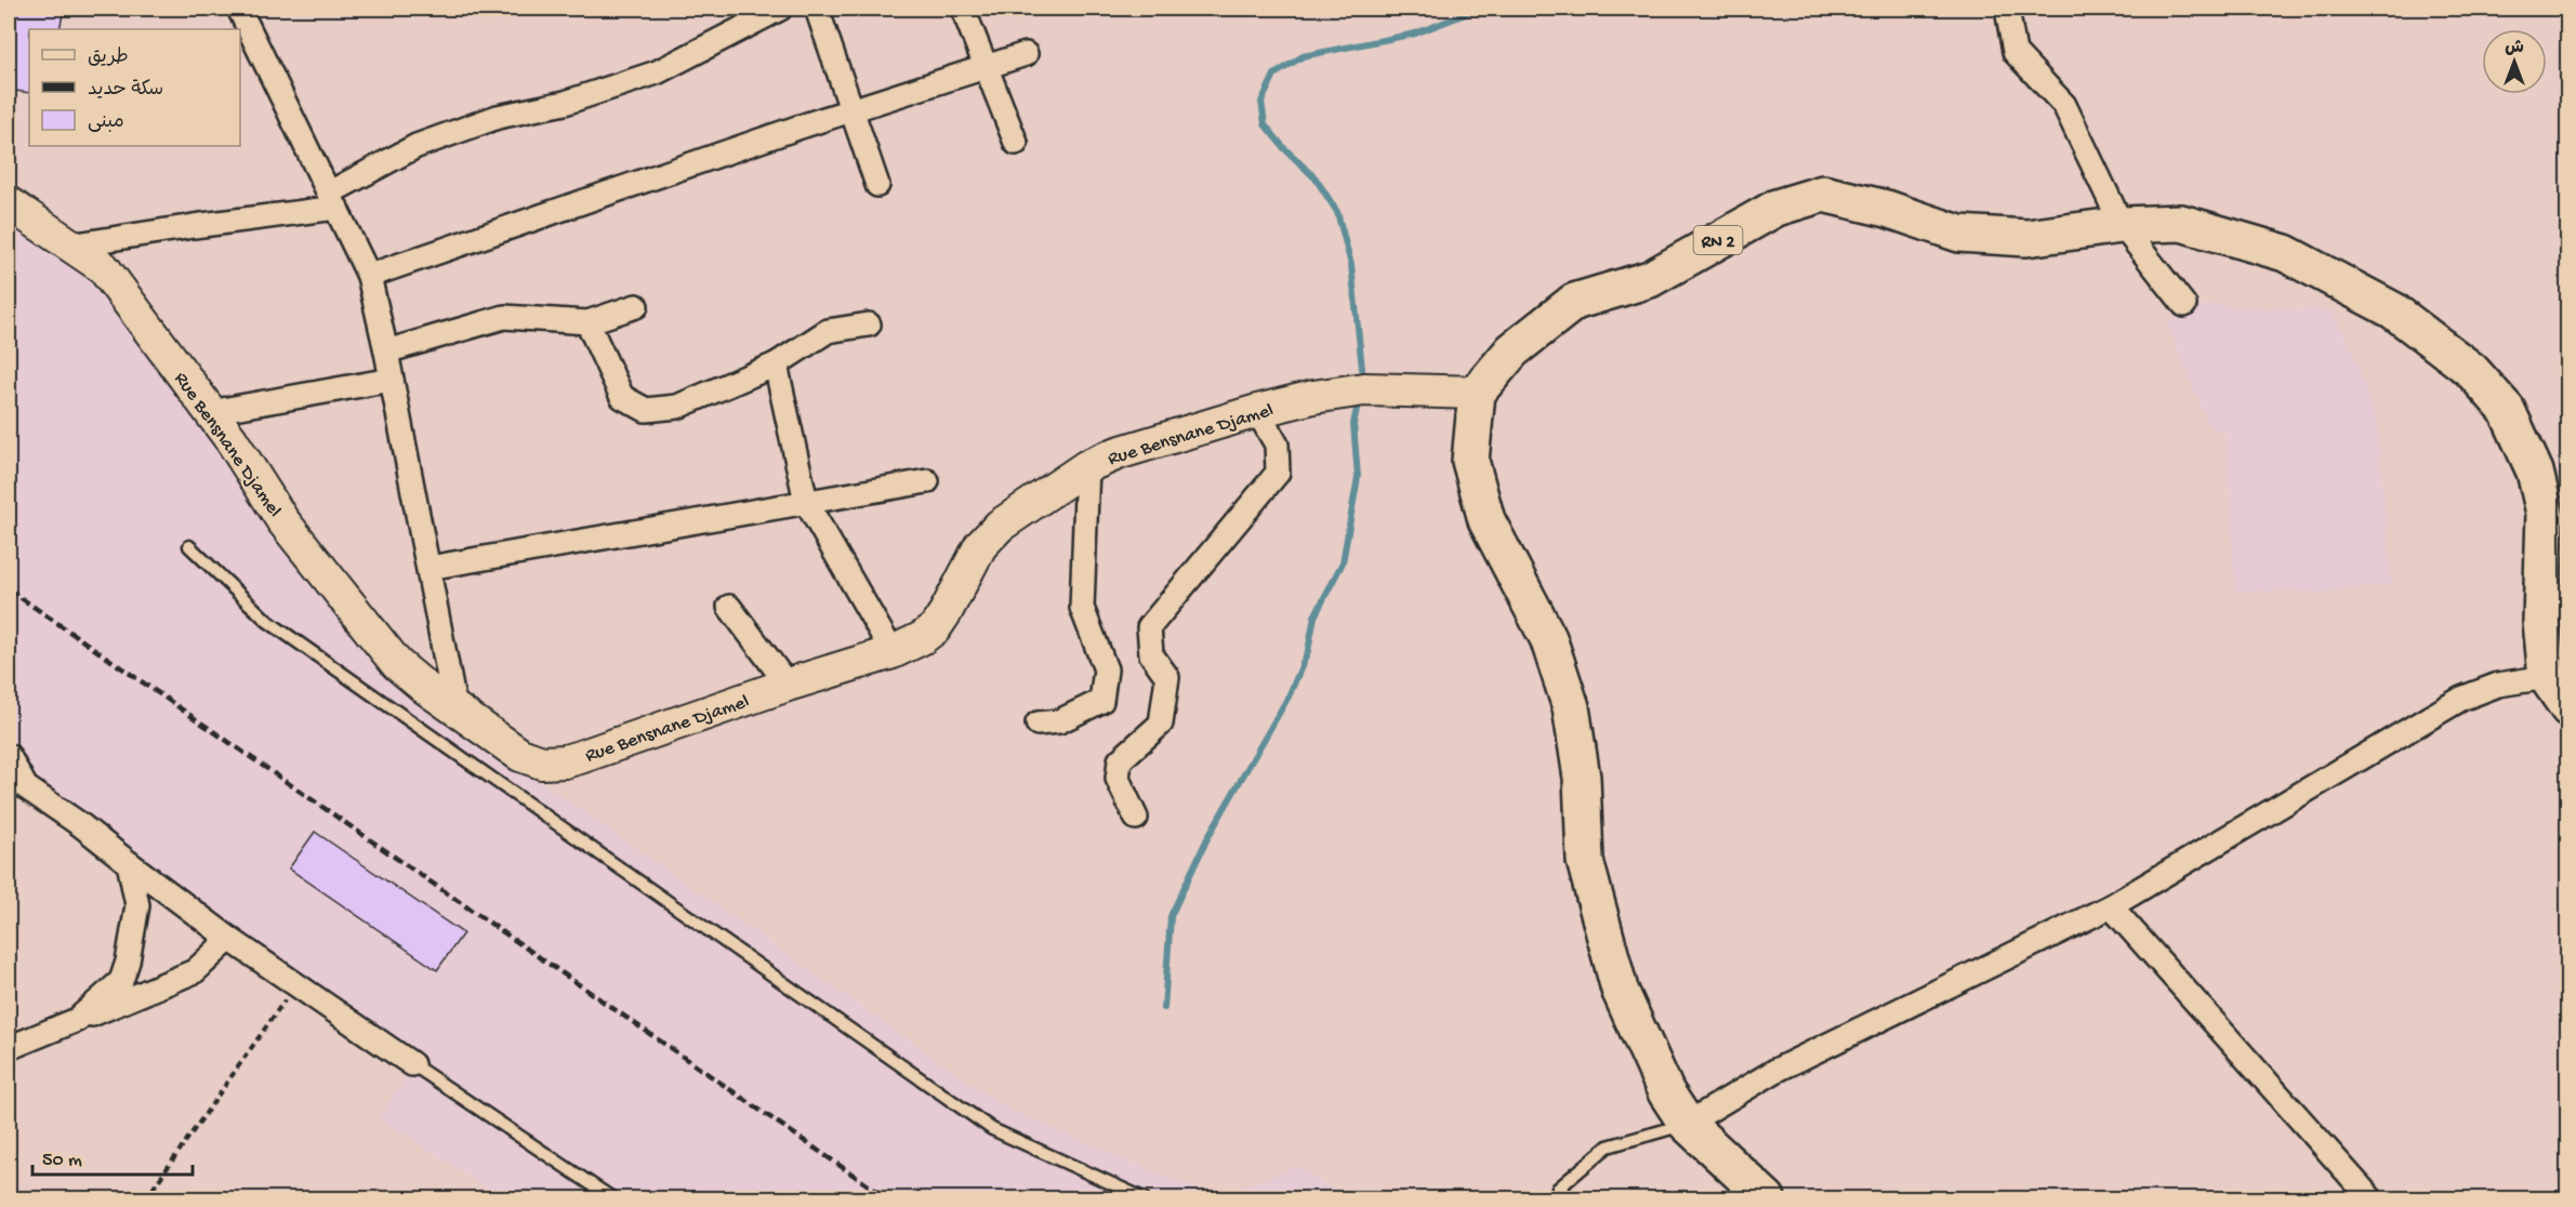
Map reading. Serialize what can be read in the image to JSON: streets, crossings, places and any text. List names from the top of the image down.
{
  "streets": {
    "main road": ["RN 2", "Rue Bensnane Djamel"]
  },
  "crossings": [
    ["RN 2", "Rue Bensnane Djamel"]
  ],
  "legend": ["طريق", "سكة حديد", "مبنى"],
  "scale_bar": "50 m",
  "north": "top"
}
